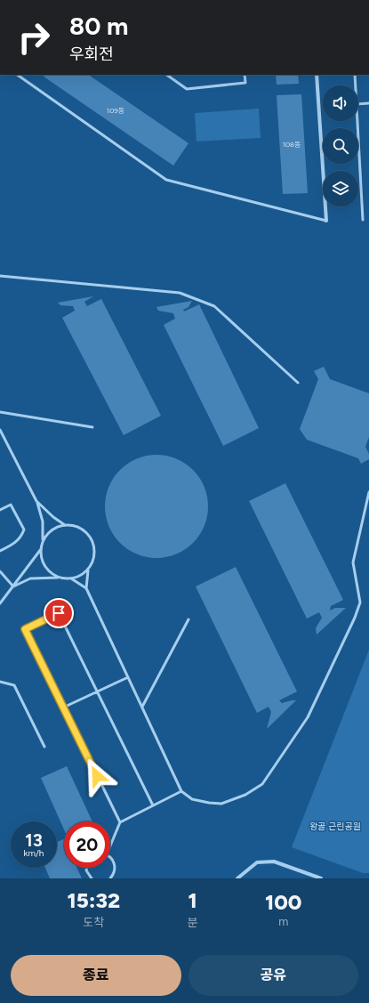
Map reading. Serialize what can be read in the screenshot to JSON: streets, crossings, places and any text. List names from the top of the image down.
{
  "parks": ["왕골 근린공원"],
  "house_numbers": ["109동", "108동"],
  "page": {
    "turn": ["80 m", "우회전"],
    "speed": "13 km/h",
    "limit": "20",
    "eta": [
      "15:32",
      "도착",
      "1",
      "분",
      "100",
      "m"
    ],
    "buttons": ["종료", "공유"]
  }
}
